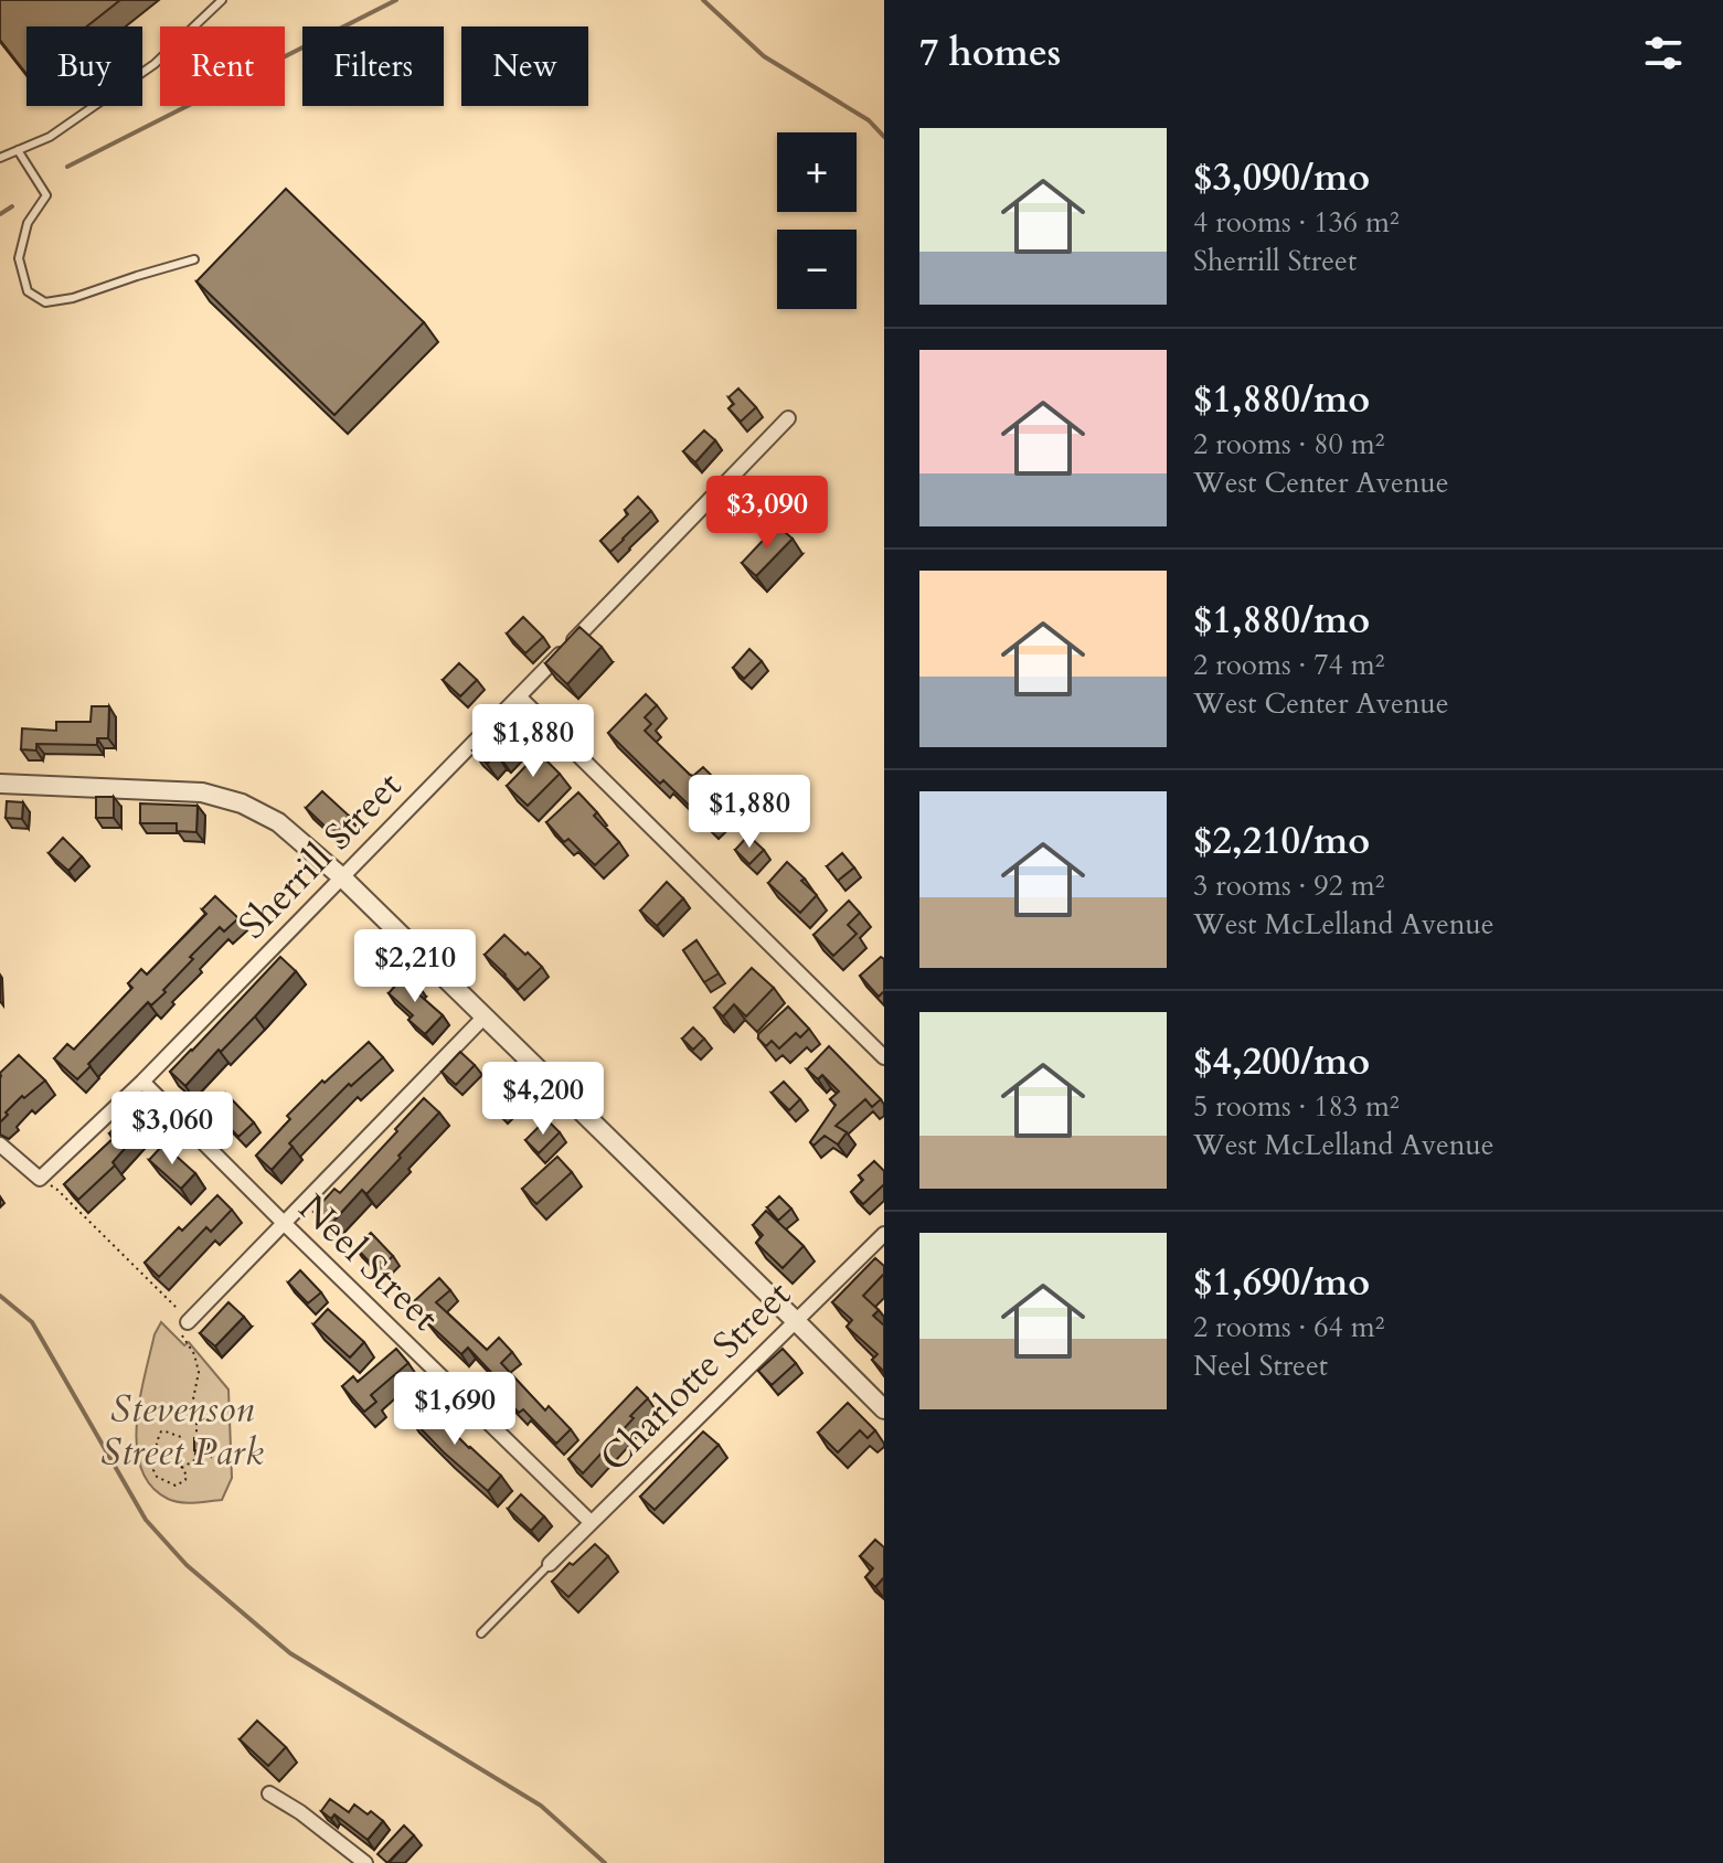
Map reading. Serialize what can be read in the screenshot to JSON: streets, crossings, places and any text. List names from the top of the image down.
{
  "streets": {
    "street": ["Sherrill Street", "Neel Street", "Charlotte Street"]
  },
  "crossings": [
    ["Sherrill Street", "Neel Street"],
    ["Neel Street", "Charlotte Street"]
  ],
  "parks": ["Stevenson Street Park"],
  "page": {
    "heading": "7 homes",
    "chip": [
      "Buy",
      "Rent",
      "Filters",
      "New"
    ],
    "list": [
      {
        "name": "$3,090/mo",
        "note": "4 rooms · 136 m² · Sherrill Street"
      },
      {
        "name": "$1,880/mo",
        "note": "2 rooms · 80 m² · West Center Avenue"
      },
      {
        "name": "$1,880/mo",
        "note": "2 rooms · 74 m² · West Center Avenue"
      },
      {
        "name": "$2,210/mo",
        "note": "3 rooms · 92 m² · West McLelland Avenue"
      },
      {
        "name": "$4,200/mo",
        "note": "5 rooms · 183 m² · West McLelland Avenue"
      },
      {
        "name": "$1,690/mo",
        "note": "2 rooms · 64 m² · Neel Street"
      }
    ],
    "map_buttons": ["+", "−"],
    "price": [
      "$3,090",
      "$1,880",
      "$1,880",
      "$2,210",
      "$4,200",
      "$3,060",
      "$1,690"
    ]
  }
}
